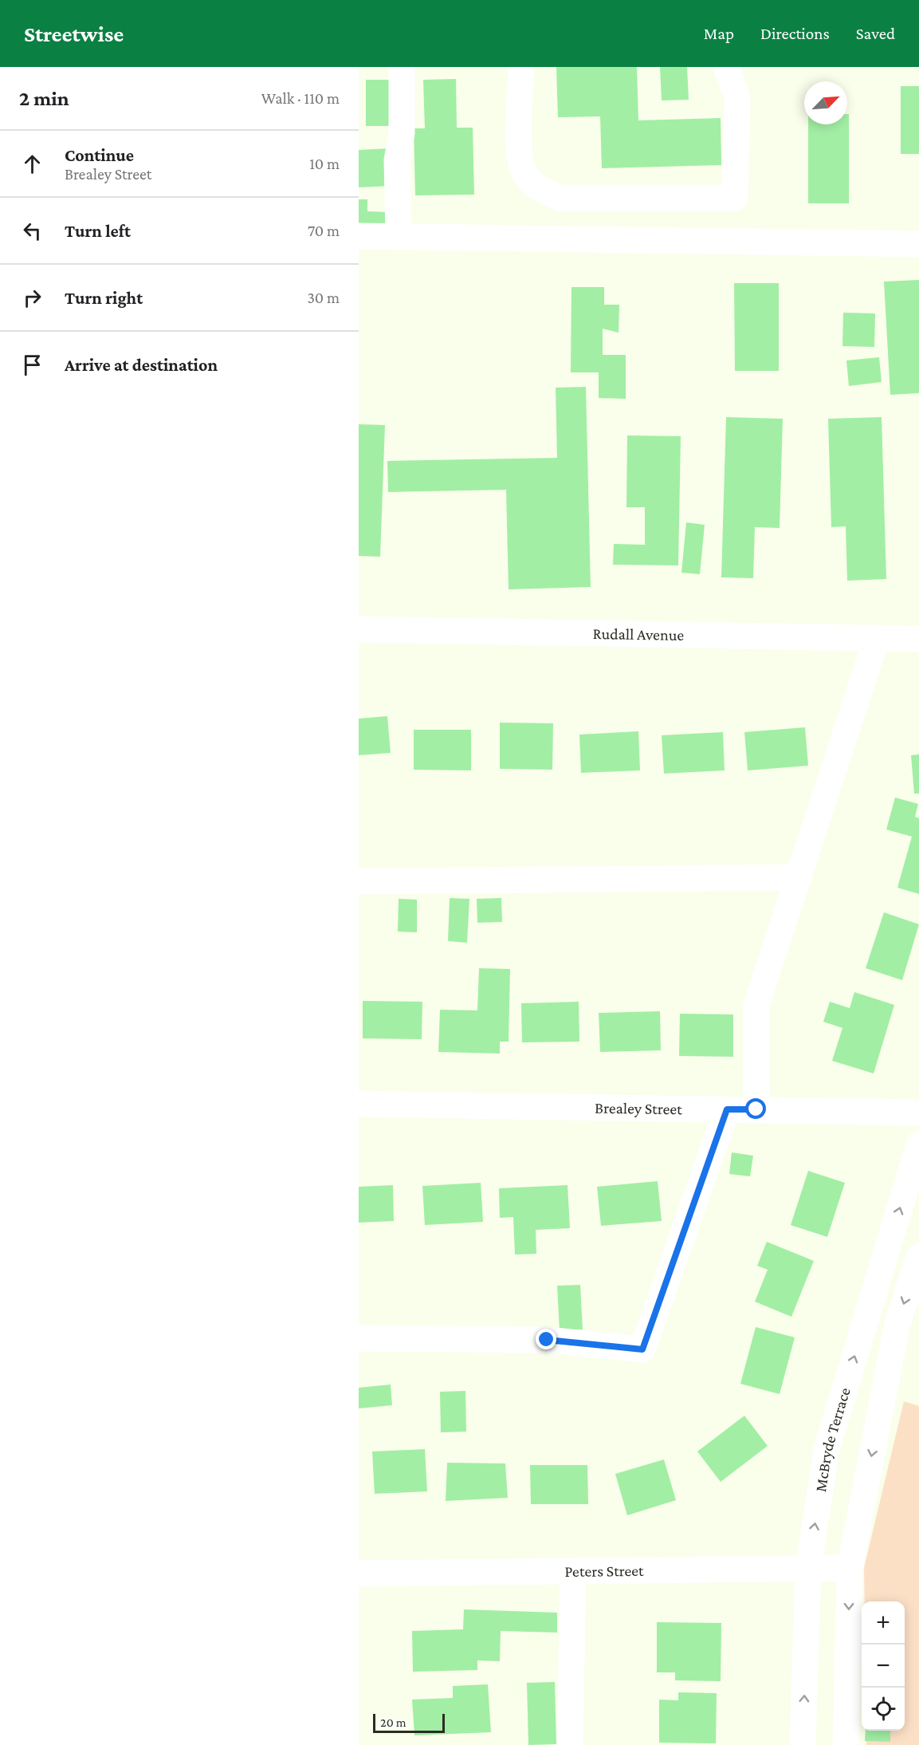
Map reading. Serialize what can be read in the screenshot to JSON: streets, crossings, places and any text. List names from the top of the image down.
{
  "streets": {
    "street": [
      "Rudall Avenue",
      "Brealey Street",
      "McBryde Terrace",
      "Peters Street"
    ]
  },
  "crossings": [
    ["McBryde Terrace", "Peters Street"]
  ],
  "scale_bar": "20 m",
  "north": "top right",
  "page": {
    "header": "Streetwise",
    "nav": ["Map", "Directions", "Saved"],
    "heading": ["2 min", "Walk · 110 m"],
    "list": [
      ["Continue", "Brealey Street", "10 m"],
      ["Turn left", "70 m"],
      ["Turn right", "30 m"],
      "Arrive at destination"
    ],
    "map_buttons": ["+", "−"],
    "scale": "20 m"
  }
}
